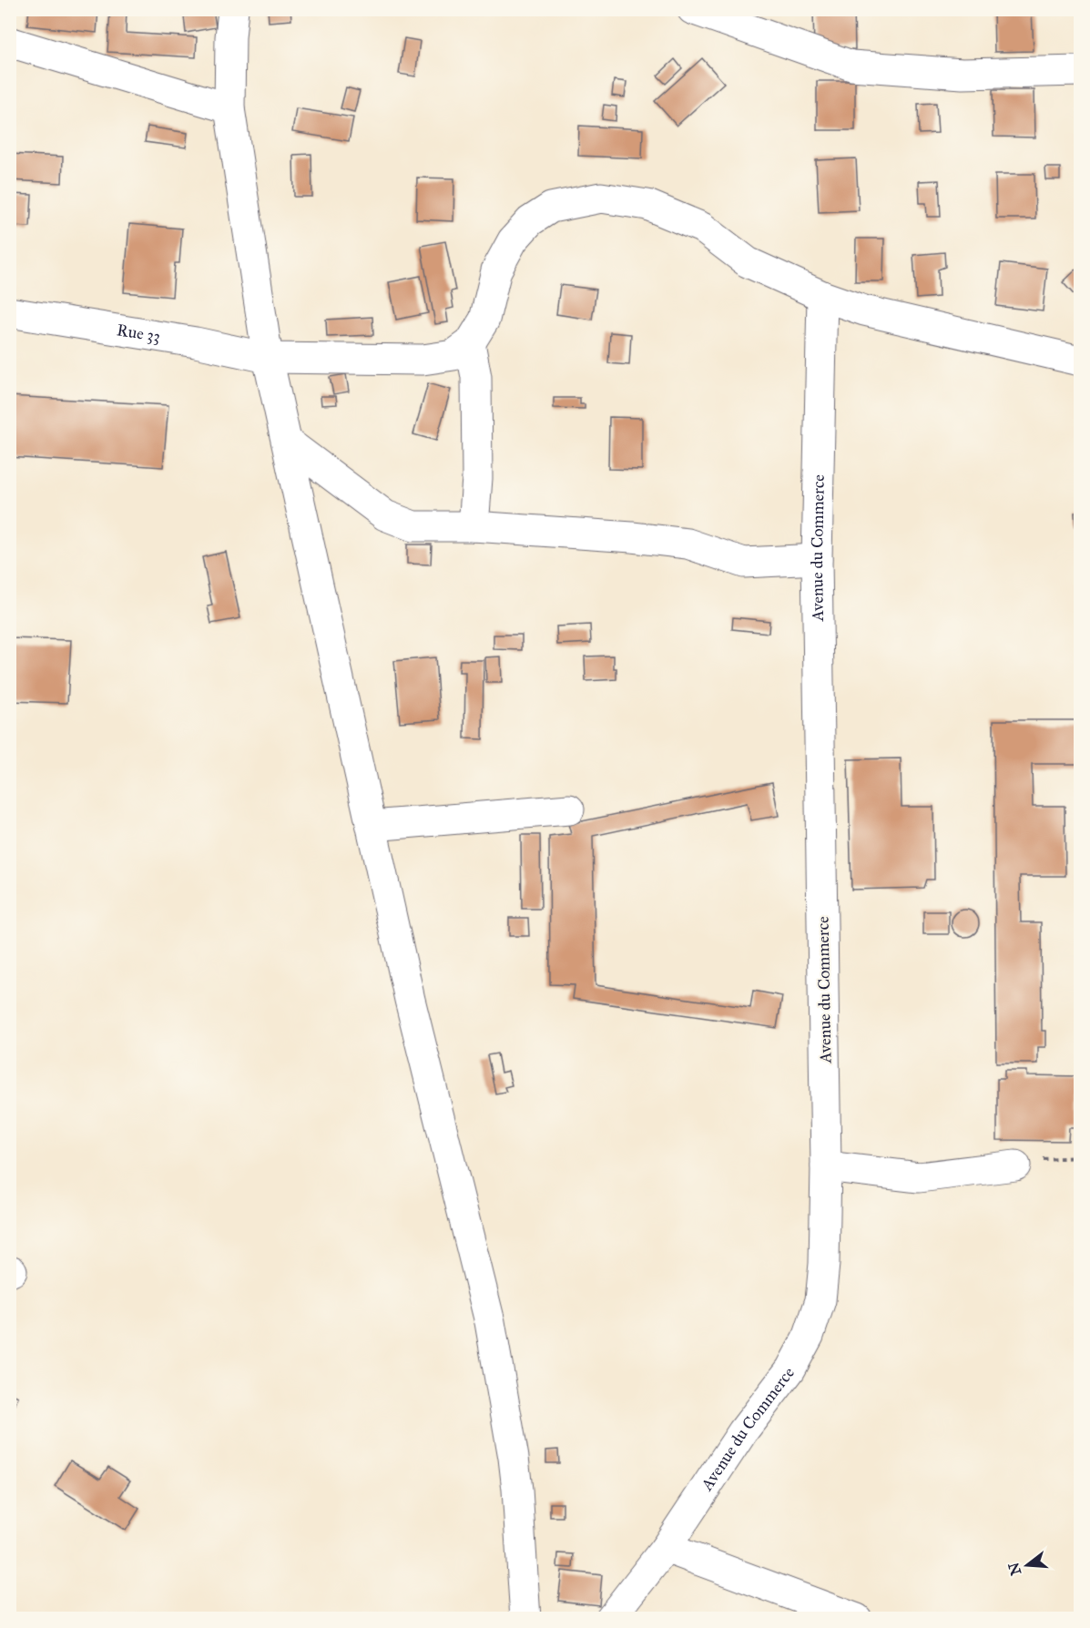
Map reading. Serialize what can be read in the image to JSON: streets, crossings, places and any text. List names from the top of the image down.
{
  "streets": {
    "street": ["Rue 33", "Avenue du Commerce"]
  },
  "north": "left"
}
